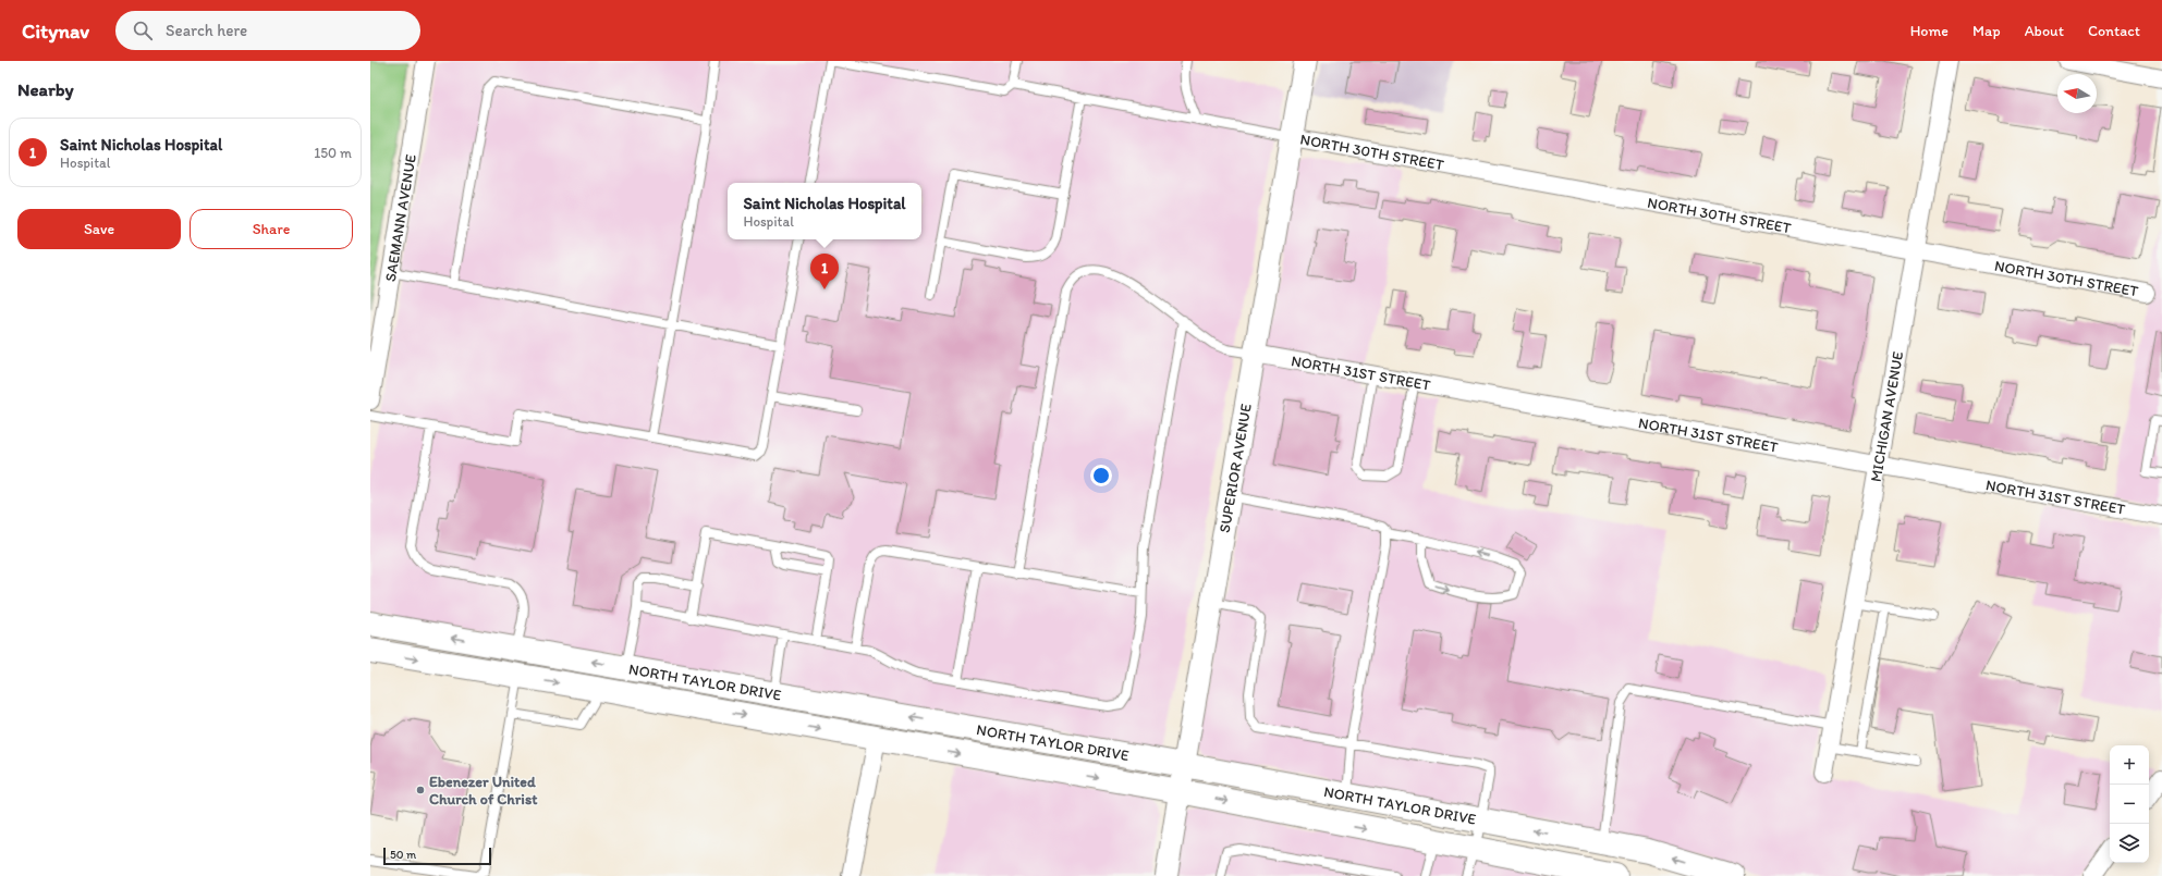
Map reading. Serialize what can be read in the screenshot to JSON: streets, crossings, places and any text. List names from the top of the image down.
{
  "streets": {
    "main road": ["NORTH TAYLOR DRIVE"],
    "street": [
      "NORTH 30TH STREET",
      "SAEMANN AVENUE",
      "NORTH 31ST STREET",
      "MICHIGAN AVENUE",
      "SUPERIOR AVENUE"
    ]
  },
  "crossings": [
    ["NORTH 30TH STREET", "MICHIGAN AVENUE"],
    ["NORTH 30TH STREET", "SUPERIOR AVENUE"],
    ["NORTH 31ST STREET", "MICHIGAN AVENUE"],
    ["NORTH 31ST STREET", "SUPERIOR AVENUE"],
    ["SUPERIOR AVENUE", "NORTH TAYLOR DRIVE"]
  ],
  "places": ["Ebenezer United Church of Christ"],
  "scale_bar": "50 m",
  "north": "left",
  "page": {
    "header": "Citynav",
    "search": "Search here",
    "nav": [
      "Home",
      "Map",
      "About",
      "Contact"
    ],
    "heading": "Nearby",
    "list": [
      {
        "mark": "1",
        "name": "Saint Nicholas Hospital",
        "note": "Hospital",
        "value": "150 m"
      }
    ],
    "popup": ["Saint Nicholas Hospital", "Hospital"],
    "buttons": ["Save", "Share"],
    "pins": "1",
    "map_buttons": ["+", "−"],
    "scale": "50 m"
  }
}
